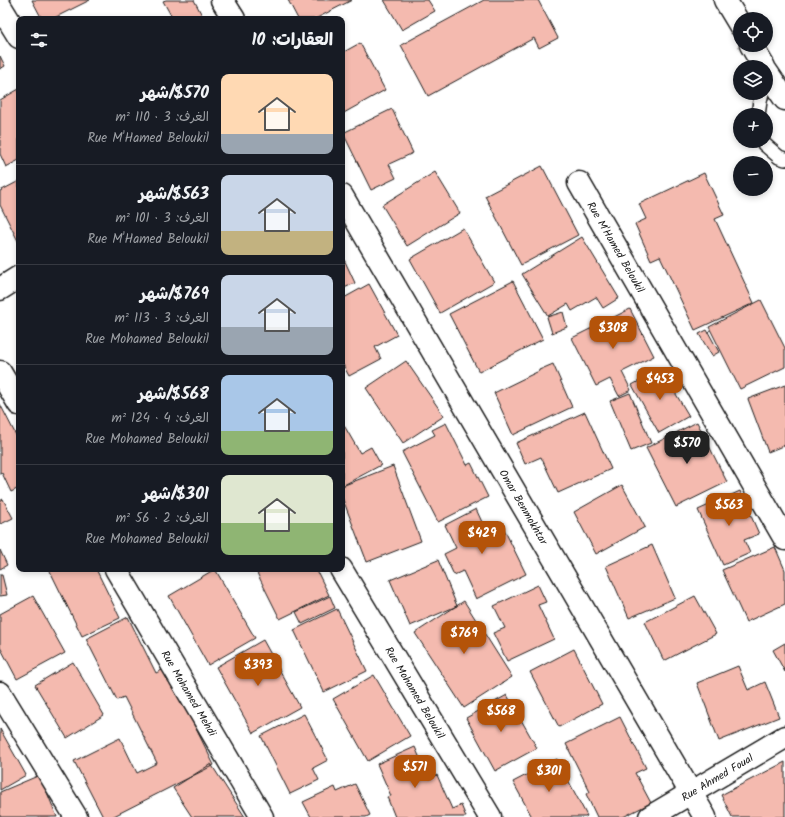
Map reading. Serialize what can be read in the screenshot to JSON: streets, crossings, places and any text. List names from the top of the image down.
{
  "streets": {
    "street": [
      "Rue M'Hamed Beloukil",
      "Omar Benmokhtar",
      "Rue Mohamed Mehdi",
      "Rue Mohamed Beloukil",
      "Rue Ahmed Foual"
    ]
  },
  "crossings": [
    ["Omar Benmokhtar", "Rue Ahmed Foual"]
  ],
  "page": {
    "map_buttons": ["+", "−"],
    "heading": "العقارات: 10",
    "list": [
      {
        "name": "$570/شهر",
        "note": "الغرف: 3 · 110 m² · Rue M'Hamed Beloukil"
      },
      {
        "name": "$563/شهر",
        "note": "الغرف: 3 · 101 m² · Rue M'Hamed Beloukil"
      },
      {
        "name": "$769/شهر",
        "note": "الغرف: 3 · 113 m² · Rue Mohamed Beloukil"
      },
      {
        "name": "$568/شهر",
        "note": "الغرف: 4 · 124 m² · Rue Mohamed Beloukil"
      },
      {
        "name": "$301/شهر",
        "note": "الغرف: 2 · 56 m² · Rue Mohamed Beloukil"
      }
    ],
    "price": [
      "$308",
      "$453",
      "$570",
      "$563",
      "$429",
      "$769",
      "$393",
      "$568",
      "$571",
      "$301"
    ]
  }
}
